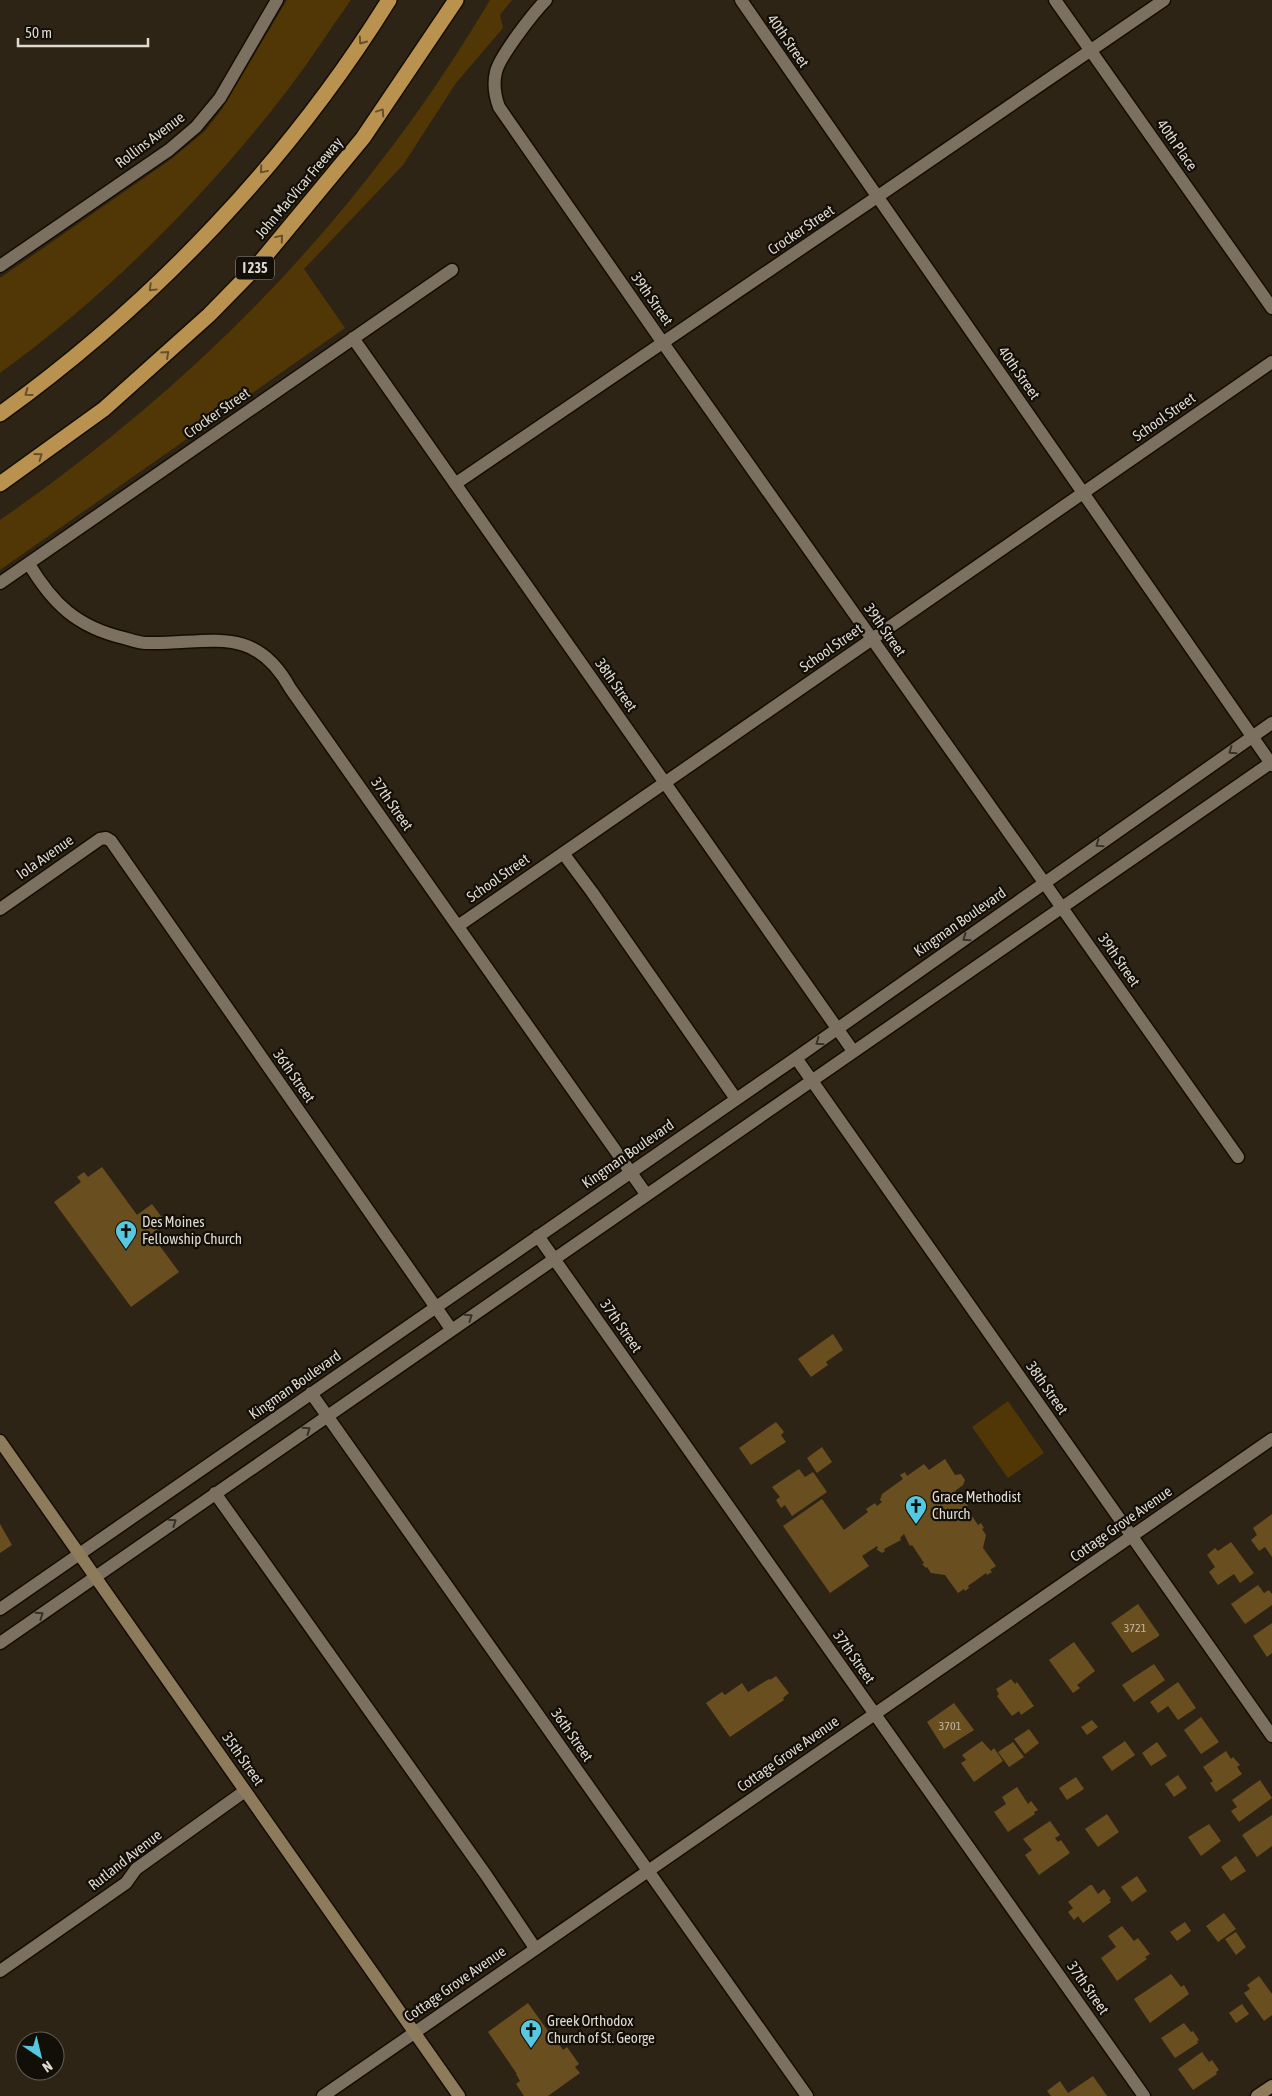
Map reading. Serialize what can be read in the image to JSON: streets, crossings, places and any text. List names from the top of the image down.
{
  "streets": {
    "highway": ["John MacVicar Freeway", "I 235"],
    "street": [
      "40th Street",
      "Rollins Avenue",
      "40th Place",
      "Crocker Street",
      "39th Street",
      "School Street",
      "38th Street",
      "37th Street",
      "Iola Avenue",
      "Kingman Boulevard",
      "36th Street",
      "Cottage Grove Avenue",
      "35th Street",
      "Rutland Avenue"
    ]
  },
  "crossings": [
    ["40th Street", "Crocker Street"],
    ["40th Street", "School Street"],
    ["40th Street", "Kingman Boulevard"],
    ["40th Place", "Crocker Street"],
    ["Crocker Street", "39th Street"],
    ["Crocker Street", "38th Street"],
    ["Crocker Street", "37th Street"],
    ["39th Street", "School Street"],
    ["39th Street", "Kingman Boulevard"],
    ["School Street", "38th Street"],
    ["School Street", "37th Street"],
    ["38th Street", "Kingman Boulevard"],
    ["38th Street", "Cottage Grove Avenue"],
    ["37th Street", "Kingman Boulevard"],
    ["37th Street", "Cottage Grove Avenue"],
    ["Iola Avenue", "36th Street"],
    ["Kingman Boulevard", "36th Street"],
    ["Kingman Boulevard", "35th Street"],
    ["36th Street", "Cottage Grove Avenue"],
    ["Cottage Grove Avenue", "35th Street"],
    ["35th Street", "Rutland Avenue"]
  ],
  "places": {
    "church": ["Des Moines Fellowship Church", "Grace Methodist Church", "Greek Orthodox Church of St. George"]
  },
  "house_numbers": ["3721", "3701"],
  "scale_bar": "50 m",
  "north": "bottom right"
}
